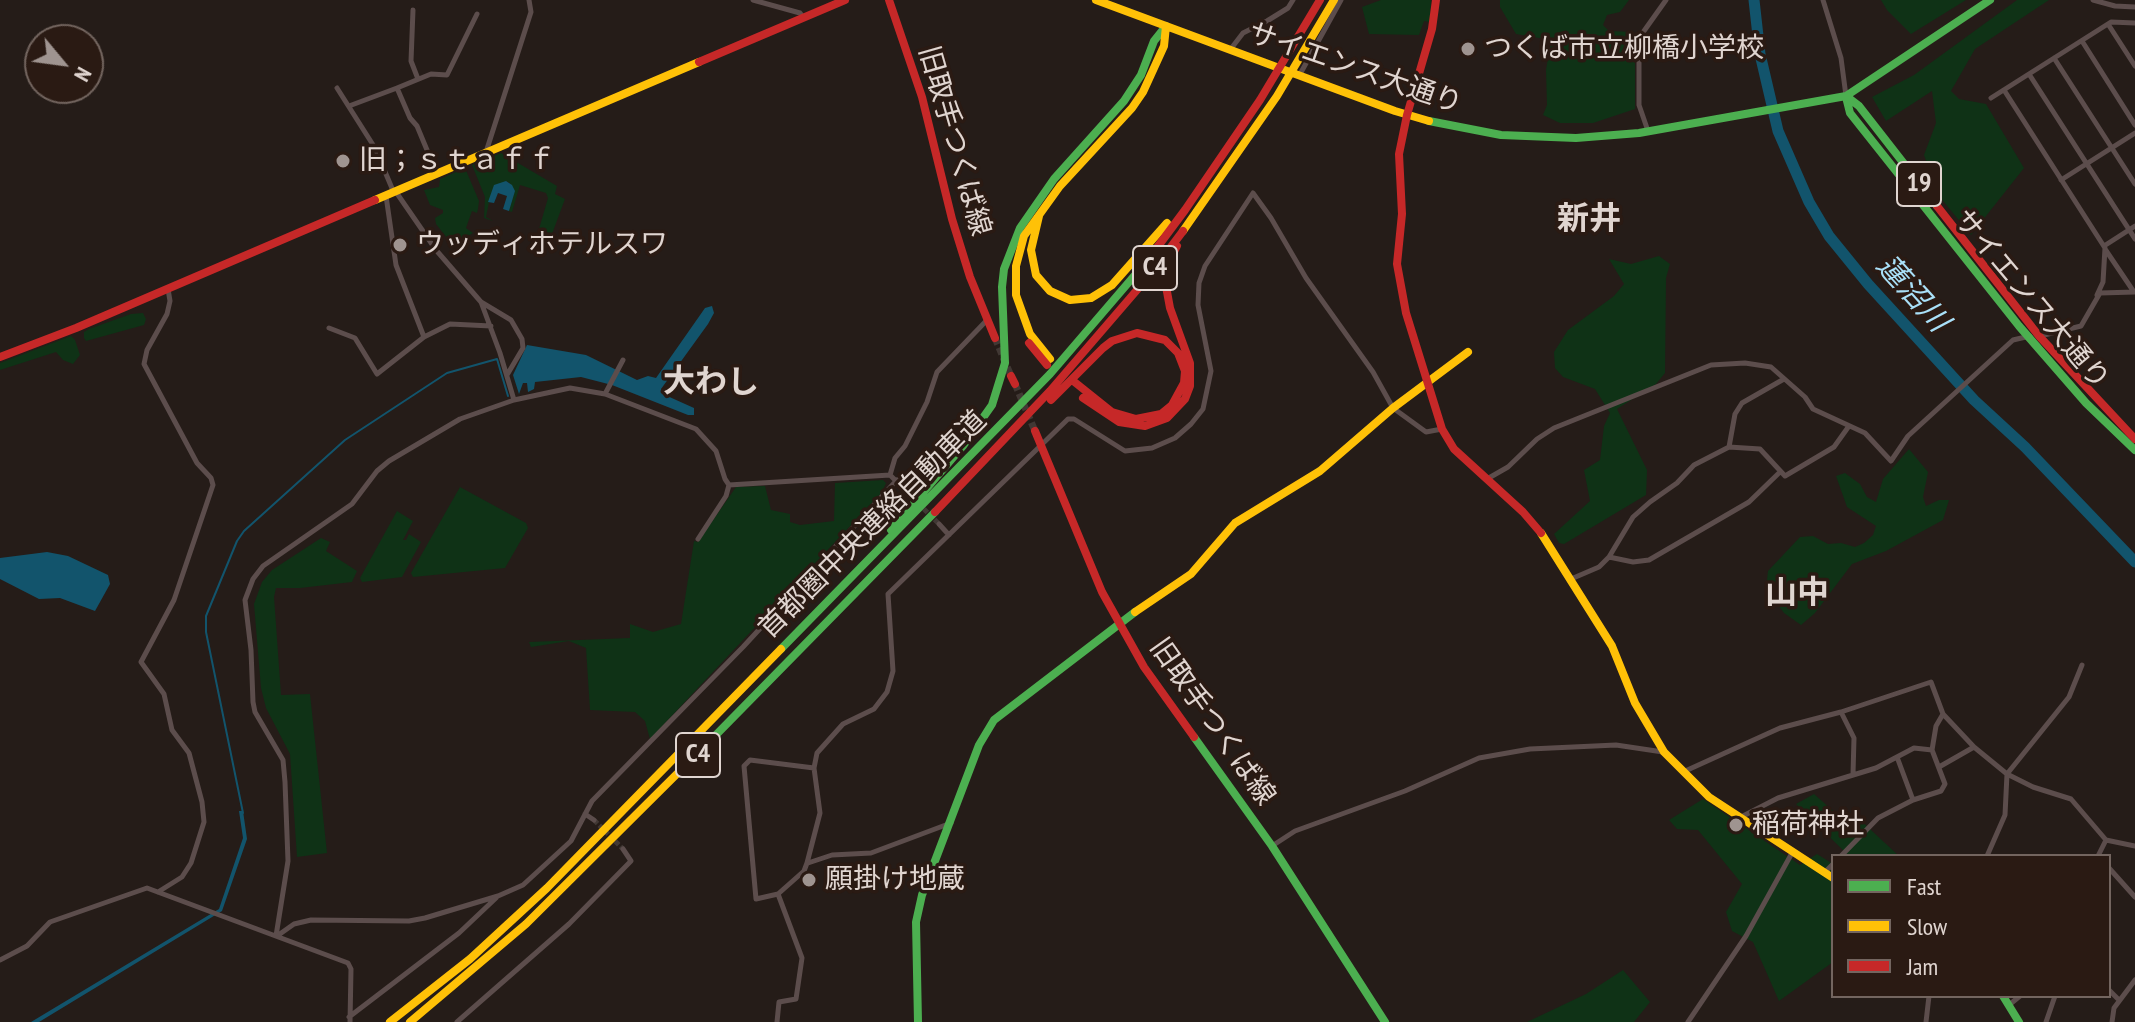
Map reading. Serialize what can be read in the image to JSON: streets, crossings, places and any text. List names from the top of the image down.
{
  "streets": {
    "main road": [
      "サイエンス大通り",
      "旧取手つくば線",
      "19",
      "C4",
      "首都圏中央連絡自動車道"
    ]
  },
  "districts": ["新井", "大わし", "山中"],
  "water": ["蓮沼川"],
  "places": [
    "つくば市立柳橋小学校",
    "旧；ｓｔａｆｆ",
    "ウッディホテルスワ",
    "稲荷神社",
    "願掛け地蔵"
  ],
  "legend": ["Fast", "Slow", "Jam"],
  "north": "bottom right"
}
